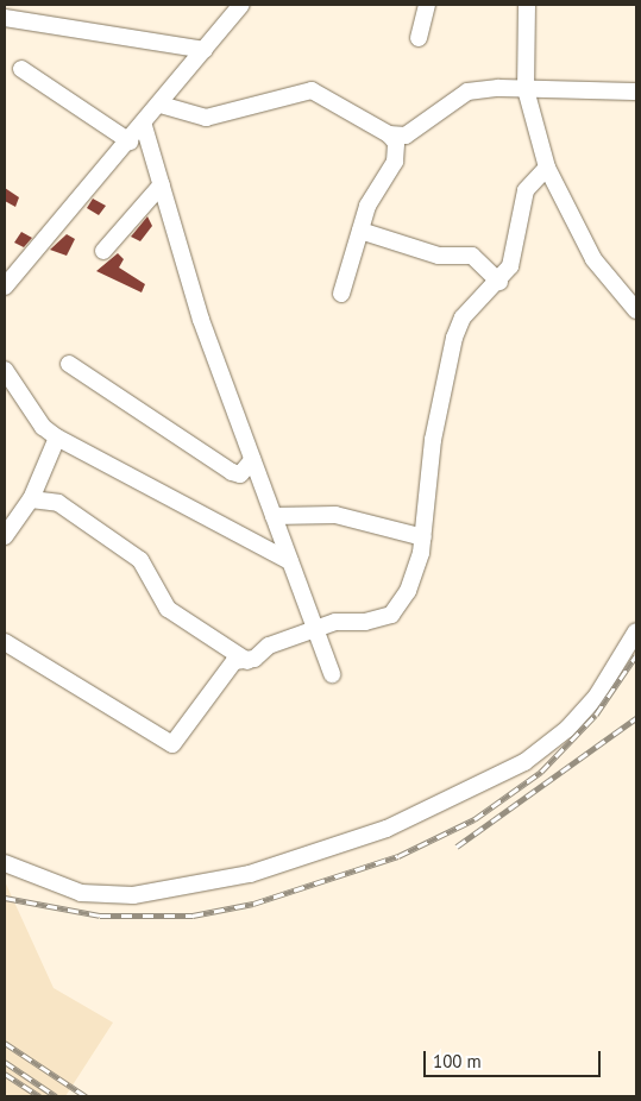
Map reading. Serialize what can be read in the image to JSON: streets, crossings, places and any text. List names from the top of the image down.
{
  "scale_bar": "100 m"
}
